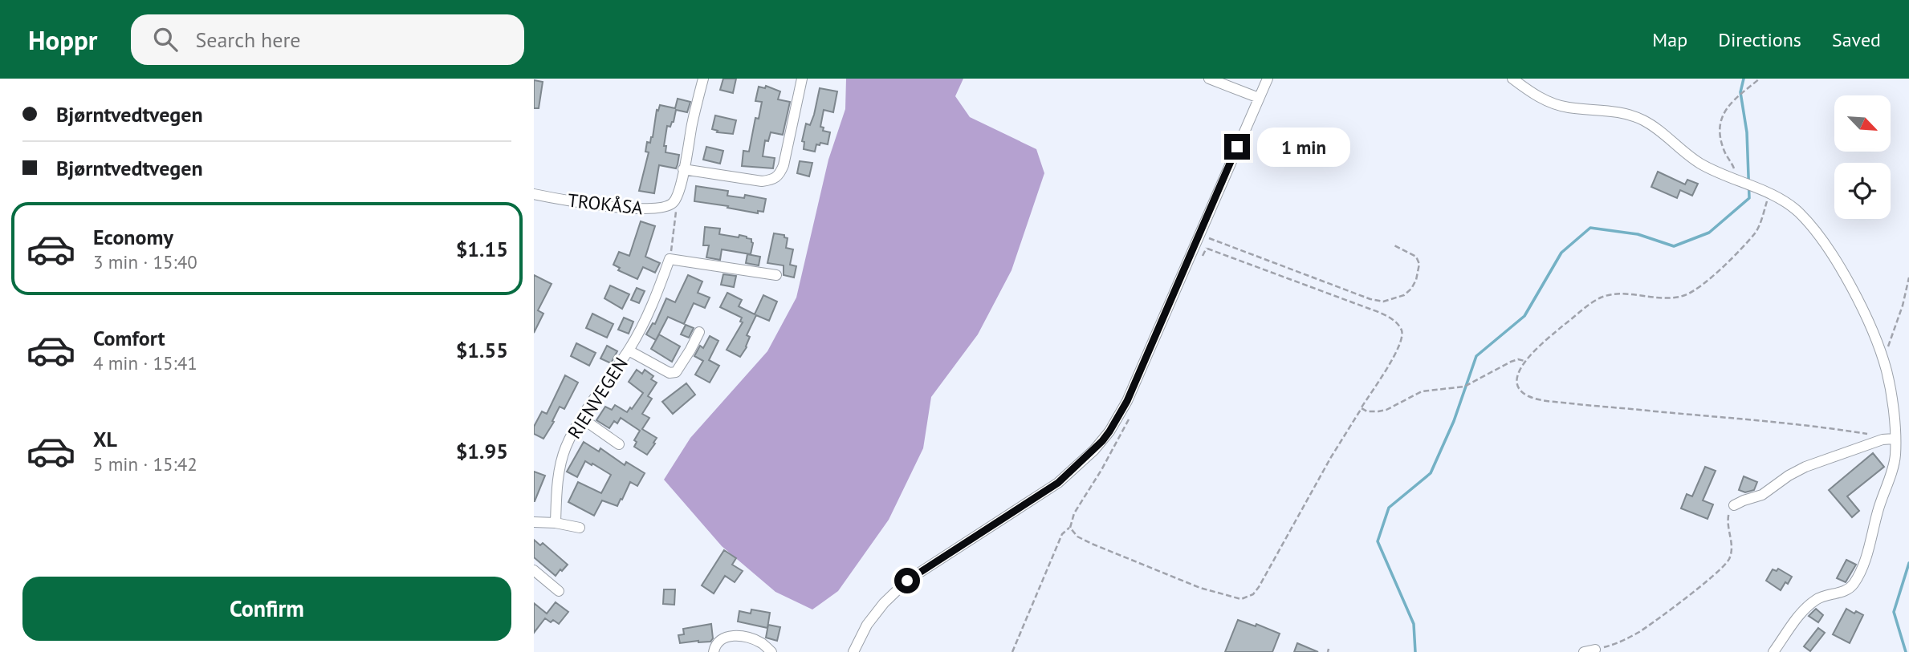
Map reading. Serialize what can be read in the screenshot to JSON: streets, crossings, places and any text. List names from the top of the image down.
{
  "streets": {
    "street": ["TROKÅSA", "RIENVEGEN"]
  },
  "north": "bottom right",
  "page": {
    "header": "Hoppr",
    "search": "Search here",
    "nav": ["Map", "Directions", "Saved"],
    "banner": ["Bjørntvedtvegen", "Bjørntvedtvegen"],
    "bubble": "1 min",
    "list": [
      {
        "name": "Economy",
        "note": "3 min · 15:40",
        "value": "$1.15"
      },
      {
        "name": "Comfort",
        "note": "4 min · 15:41",
        "value": "$1.55"
      },
      {
        "name": "XL",
        "note": "5 min · 15:42",
        "value": "$1.95"
      }
    ],
    "buttons": "Confirm"
  }
}
